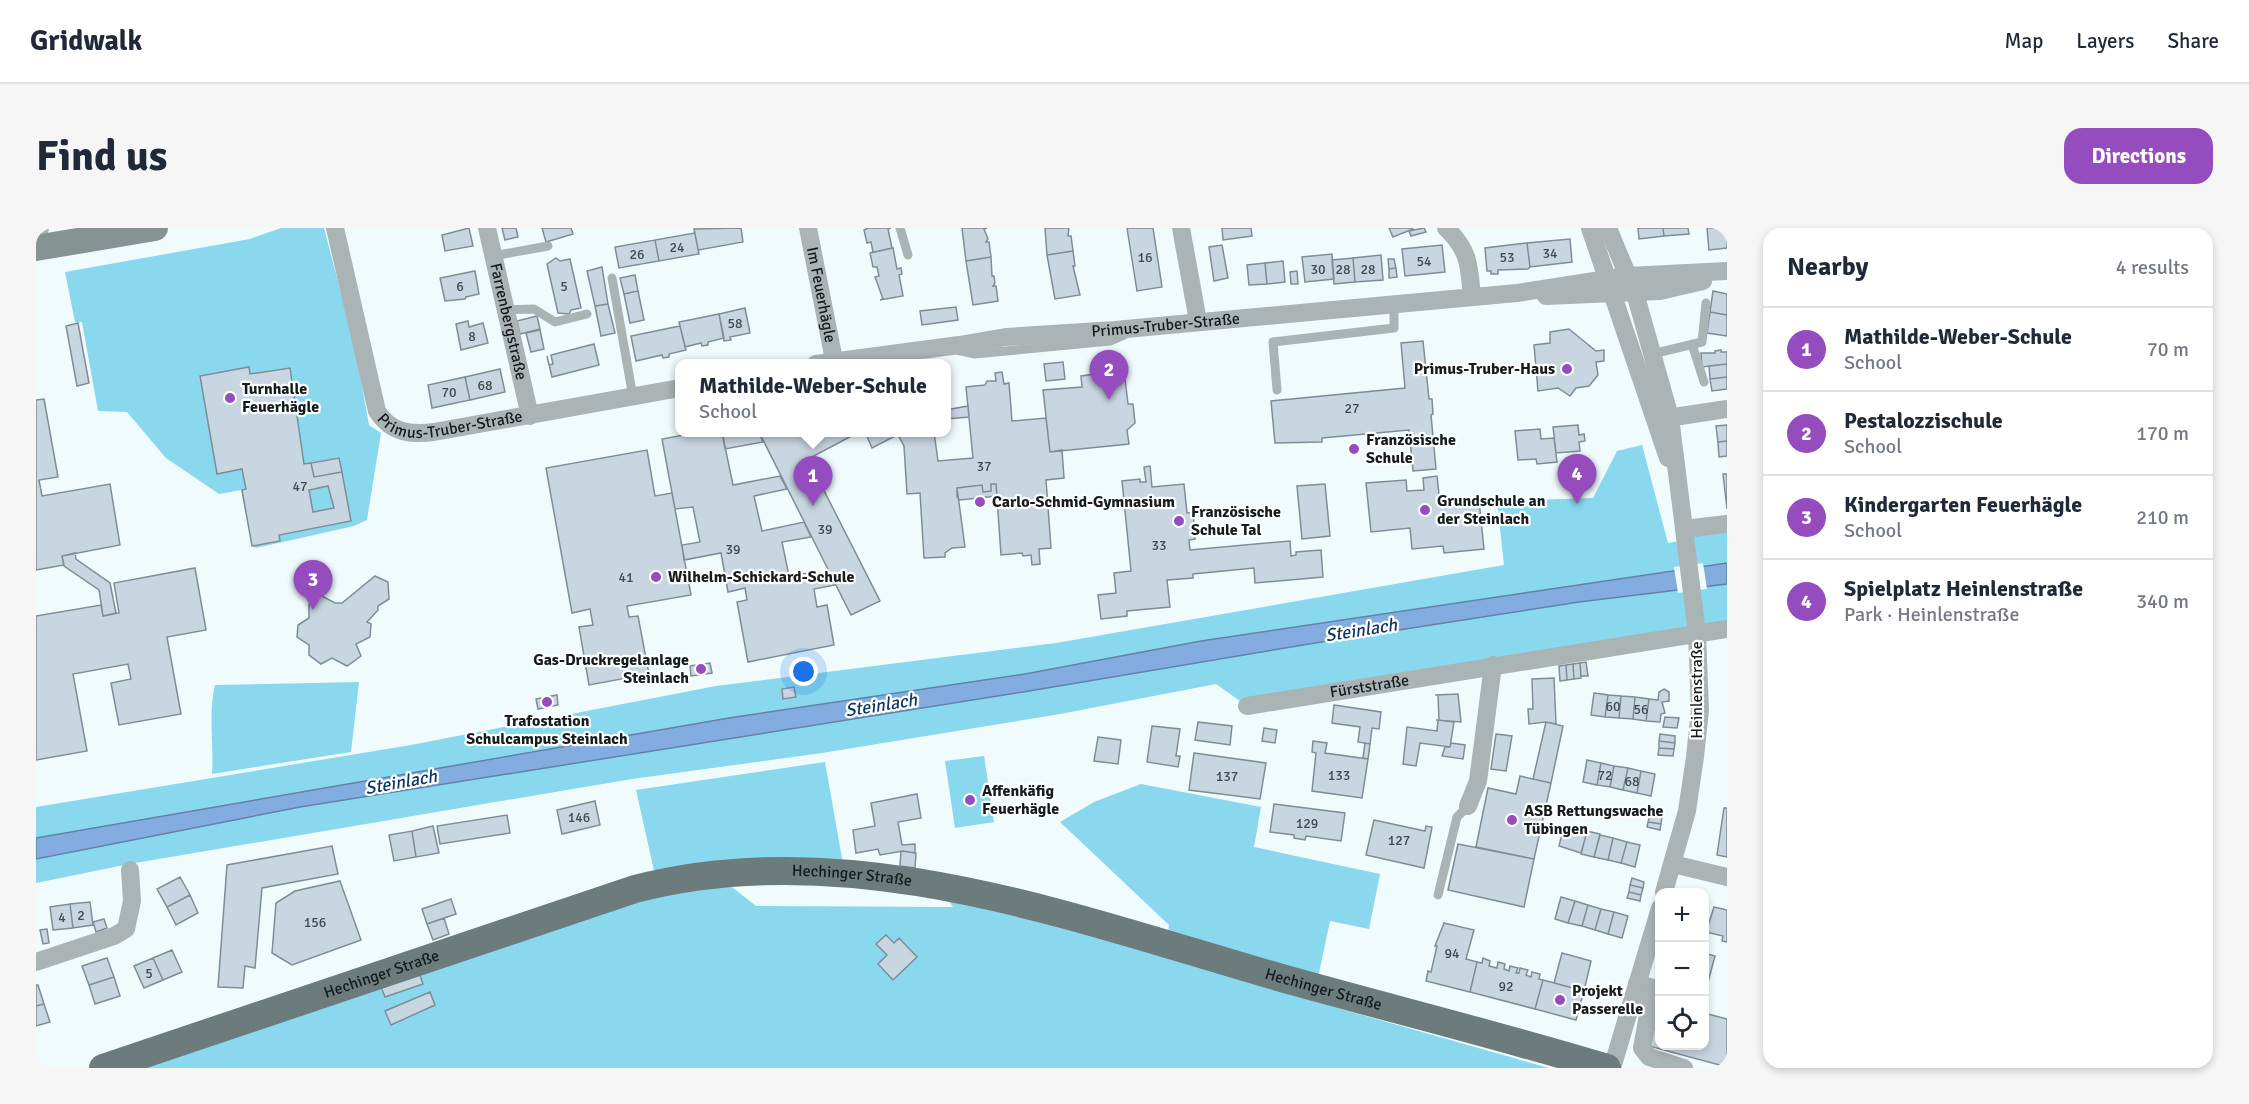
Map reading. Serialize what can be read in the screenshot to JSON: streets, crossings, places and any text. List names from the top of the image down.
{
  "streets": {
    "main road": ["Hechinger Straße"],
    "street": [
      "Im Feuerhägle",
      "Farrenbergstraße",
      "Primus-Truber-Straße",
      "Fürststraße",
      "Heinlenstraße"
    ]
  },
  "crossings": [
    ["Farrenbergstraße", "Primus-Truber-Straße"],
    ["Primus-Truber-Straße", "Heinlenstraße"],
    ["Fürststraße", "Heinlenstraße"]
  ],
  "water": ["Steinlach"],
  "places": [
    "Primus-Truber-Haus",
    "Turnhalle Feuerhägle",
    "Französische Schule",
    "Carlo-Schmid-Gymnasium",
    "Grundschule an der Steinlach",
    "Französische Schule Tal",
    "Wilhelm-Schickard-Schule",
    "Gas-Druckregelanlage Steinlach",
    "Trafostation Schulcampus Steinlach",
    "Affenkäfig Feuerhägle",
    "ASB Rettungswache Tübingen",
    "Projekt Passerelle"
  ],
  "house_numbers": [
    "24",
    "34",
    "26",
    "16",
    "53",
    "54",
    "30",
    "28",
    "28",
    "6",
    "5",
    "58",
    "8",
    "68",
    "70",
    "27",
    "37",
    "47",
    "39",
    "33",
    "39",
    "41",
    "60",
    "56",
    "133",
    "72",
    "137",
    "68",
    "146",
    "129",
    "127",
    "2",
    "4",
    "156",
    "94",
    "5",
    "92"
  ],
  "page": {
    "header": "Gridwalk",
    "nav": ["Map", "Layers", "Share"],
    "buttons": "Directions",
    "title": "Find us",
    "heading": ["Nearby", "4 results"],
    "list": [
      {
        "mark": "1",
        "name": "Mathilde-Weber-Schule",
        "note": "School",
        "value": "70 m"
      },
      {
        "mark": "2",
        "name": "Pestalozzischule",
        "note": "School",
        "value": "170 m"
      },
      {
        "mark": "3",
        "name": "Kindergarten Feuerhägle",
        "note": "School",
        "value": "210 m"
      },
      {
        "mark": "4",
        "name": "Spielplatz Heinlenstraße",
        "note": "Park · Heinlenstraße",
        "value": "340 m"
      }
    ],
    "pins": [
      "2",
      "4",
      "1",
      "3"
    ],
    "popup": ["Mathilde-Weber-Schule", "School"],
    "map_buttons": ["+", "−"]
  }
}
